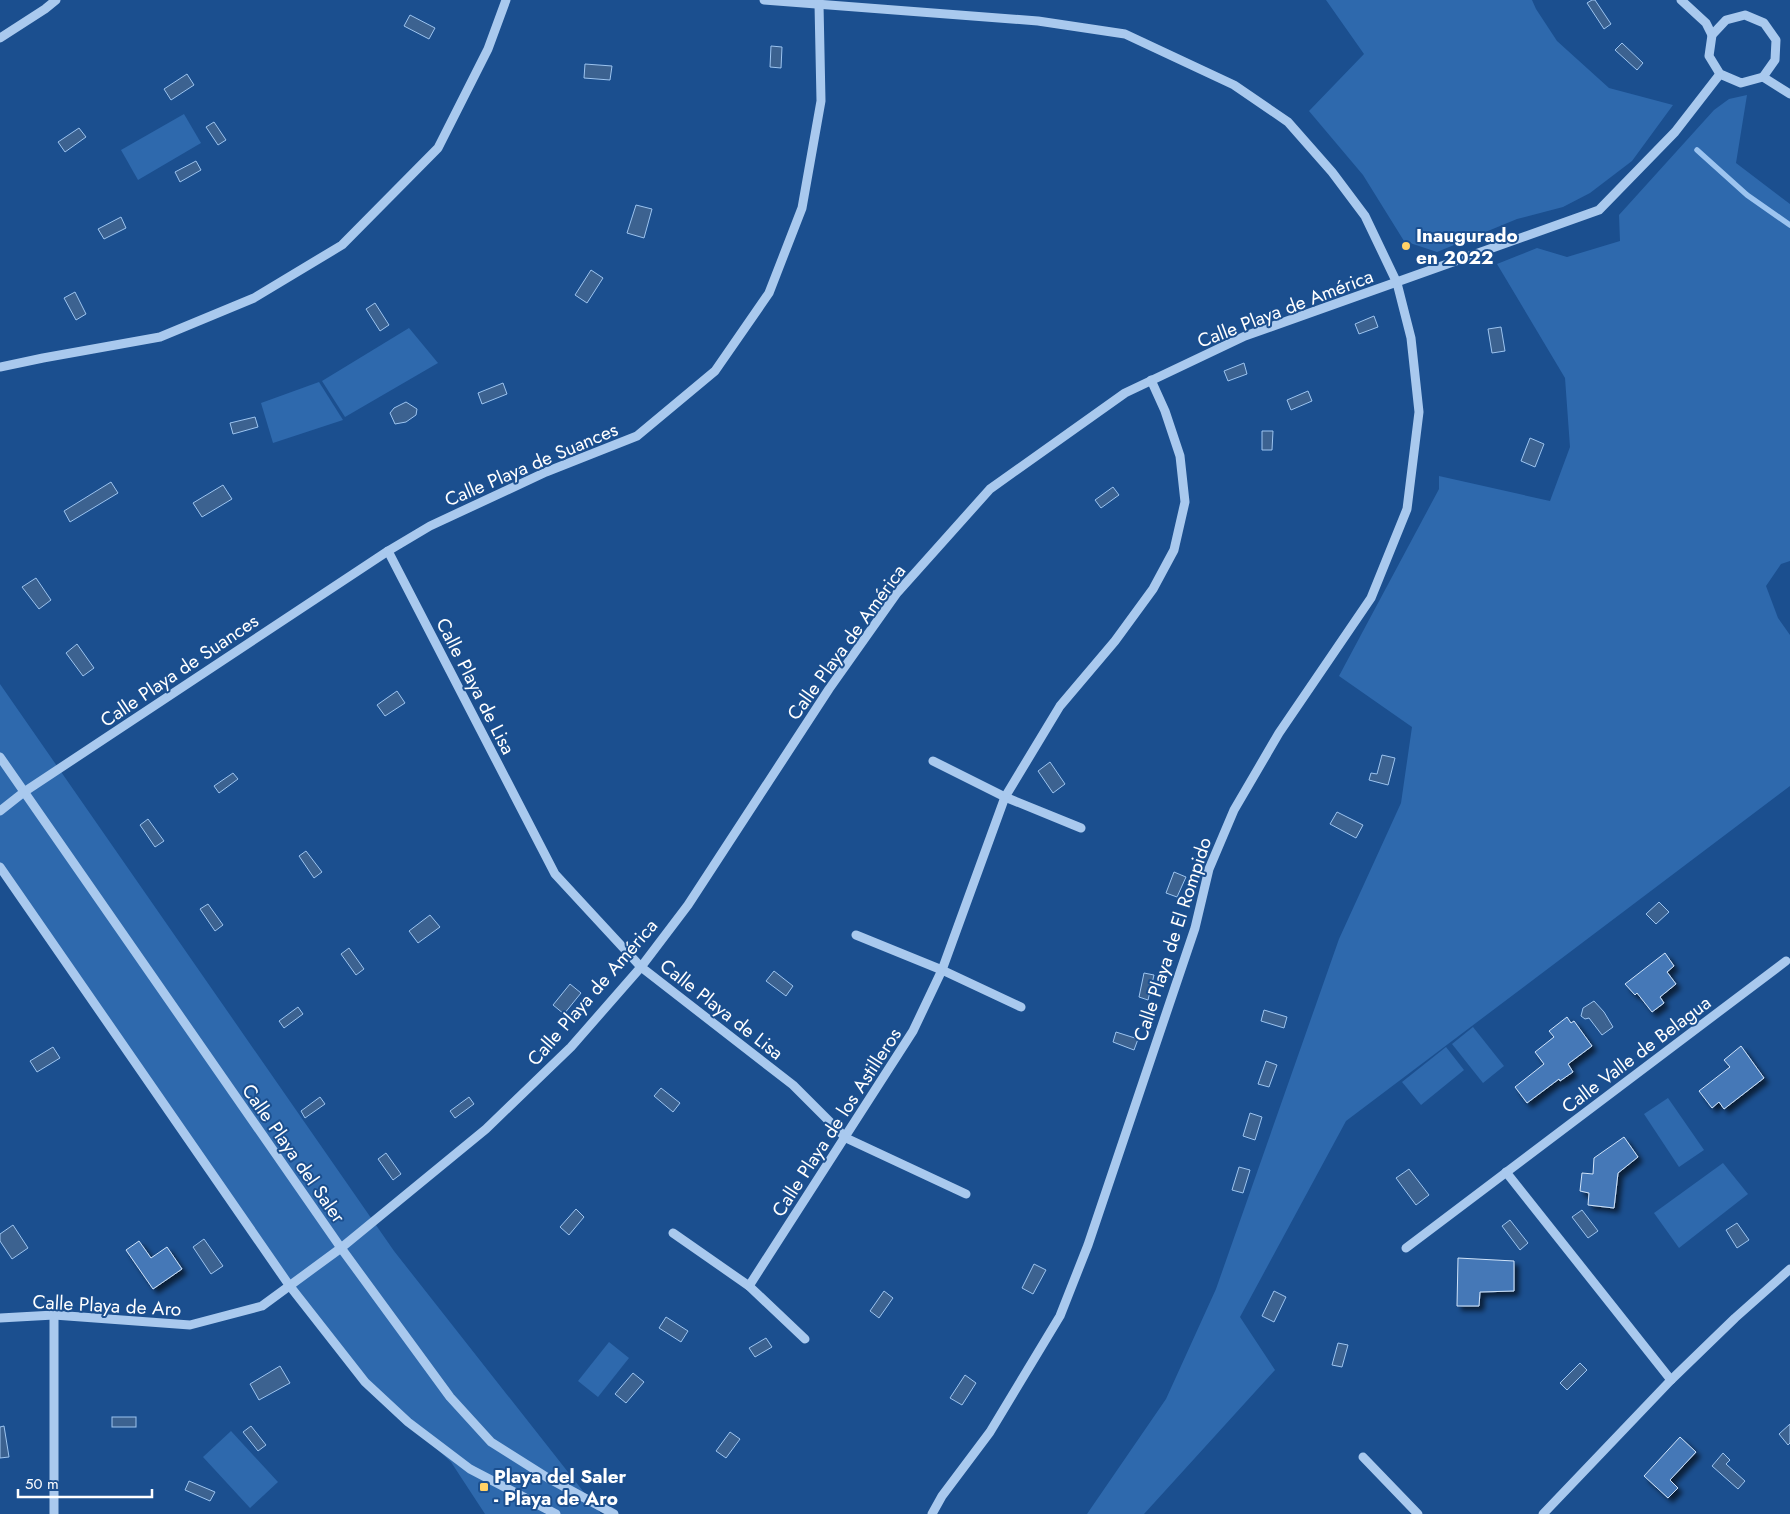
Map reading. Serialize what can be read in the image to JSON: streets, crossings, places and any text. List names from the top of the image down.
{
  "streets": {
    "street": [
      "Calle Playa de América",
      "Calle Playa de Suances",
      "Calle Playa de Lisa",
      "Calle Playa de El Rompido",
      "Calle Valle de Belagua",
      "Calle Playa de los Astilleros",
      "Calle Playa del Saler",
      "Calle Playa de Aro"
    ]
  },
  "crossings": [
    ["Calle Playa de América", "Calle Playa de Lisa"],
    ["Calle Playa de América", "Calle Playa de El Rompido"],
    ["Calle Playa de América", "Calle Playa de los Astilleros"],
    ["Calle Playa de América", "Calle Playa del Saler"],
    ["Calle Playa de América", "Calle Playa de Aro"],
    ["Calle Playa de Suances", "Calle Playa de Lisa"],
    ["Calle Playa de Suances", "Calle Playa de El Rompido"],
    ["Calle Playa de Suances", "Calle Playa del Saler"],
    ["Calle Playa de Lisa", "Calle Playa de los Astilleros"],
    ["Calle Playa del Saler", "Calle Playa de Aro"]
  ],
  "places": {
    "other": ["Inaugurado en 2022"],
    "transit": ["Playa del Saler - Playa de Aro"]
  },
  "scale_bar": "50 m"
}
